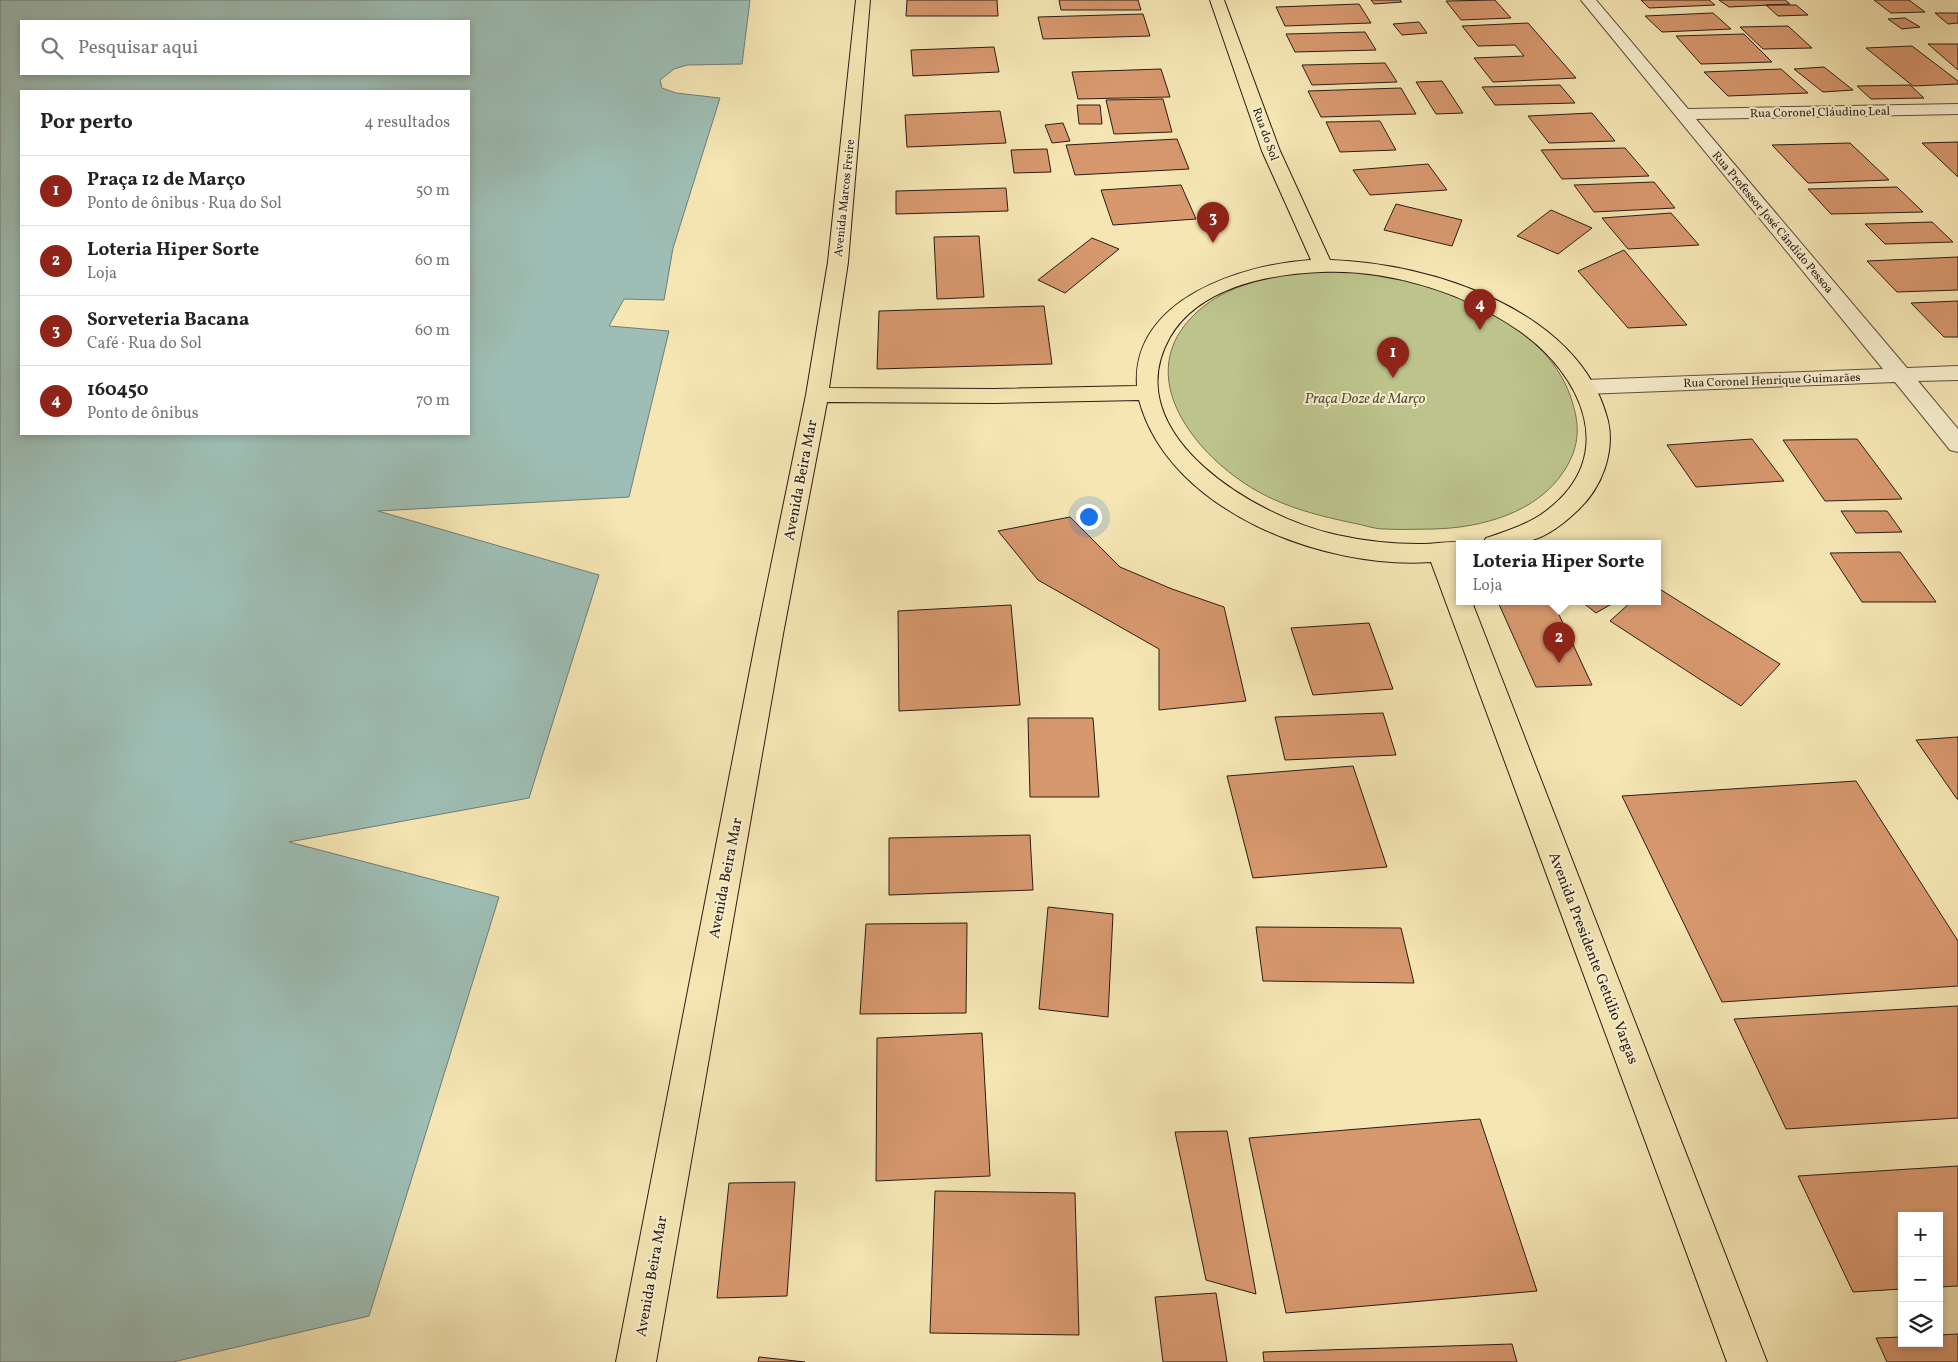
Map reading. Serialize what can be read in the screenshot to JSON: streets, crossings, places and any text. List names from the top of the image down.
{
  "streets": {
    "main road": [
      "Rua do Sol",
      "Avenida Marcos Freire",
      "Avenida Beira Mar",
      "Avenida Presidente Getúlio Vargas"
    ],
    "street": ["Rua Coronel Cláudino Leal", "Rua Professor José Cândido Pessoa", "Rua Coronel Henrique Guimarães"]
  },
  "crossings": [
    ["Rua Coronel Cláudino Leal", "Rua Professor José Cândido Pessoa"],
    ["Avenida Marcos Freire", "Avenida Beira Mar"],
    ["Rua Professor José Cândido Pessoa", "Rua Coronel Henrique Guimarães"]
  ],
  "parks": ["Praça Doze de Março"],
  "page": {
    "search": "Pesquisar aqui",
    "heading": ["Por perto", "4 resultados"],
    "list": [
      {
        "mark": "1",
        "name": "Praça 12 de Março",
        "note": "Ponto de ônibus · Rua do Sol",
        "value": "50 m"
      },
      {
        "mark": "2",
        "name": "Loteria Hiper Sorte",
        "note": "Loja",
        "value": "60 m"
      },
      {
        "mark": "3",
        "name": "Sorveteria Bacana",
        "note": "Café · Rua do Sol",
        "value": "60 m"
      },
      {
        "mark": "4",
        "name": "160450",
        "note": "Ponto de ônibus",
        "value": "70 m"
      }
    ],
    "pins": [
      "3",
      "4",
      "1",
      "2"
    ],
    "popup": ["Loteria Hiper Sorte", "Loja"],
    "map_buttons": ["+", "−"]
  }
}
